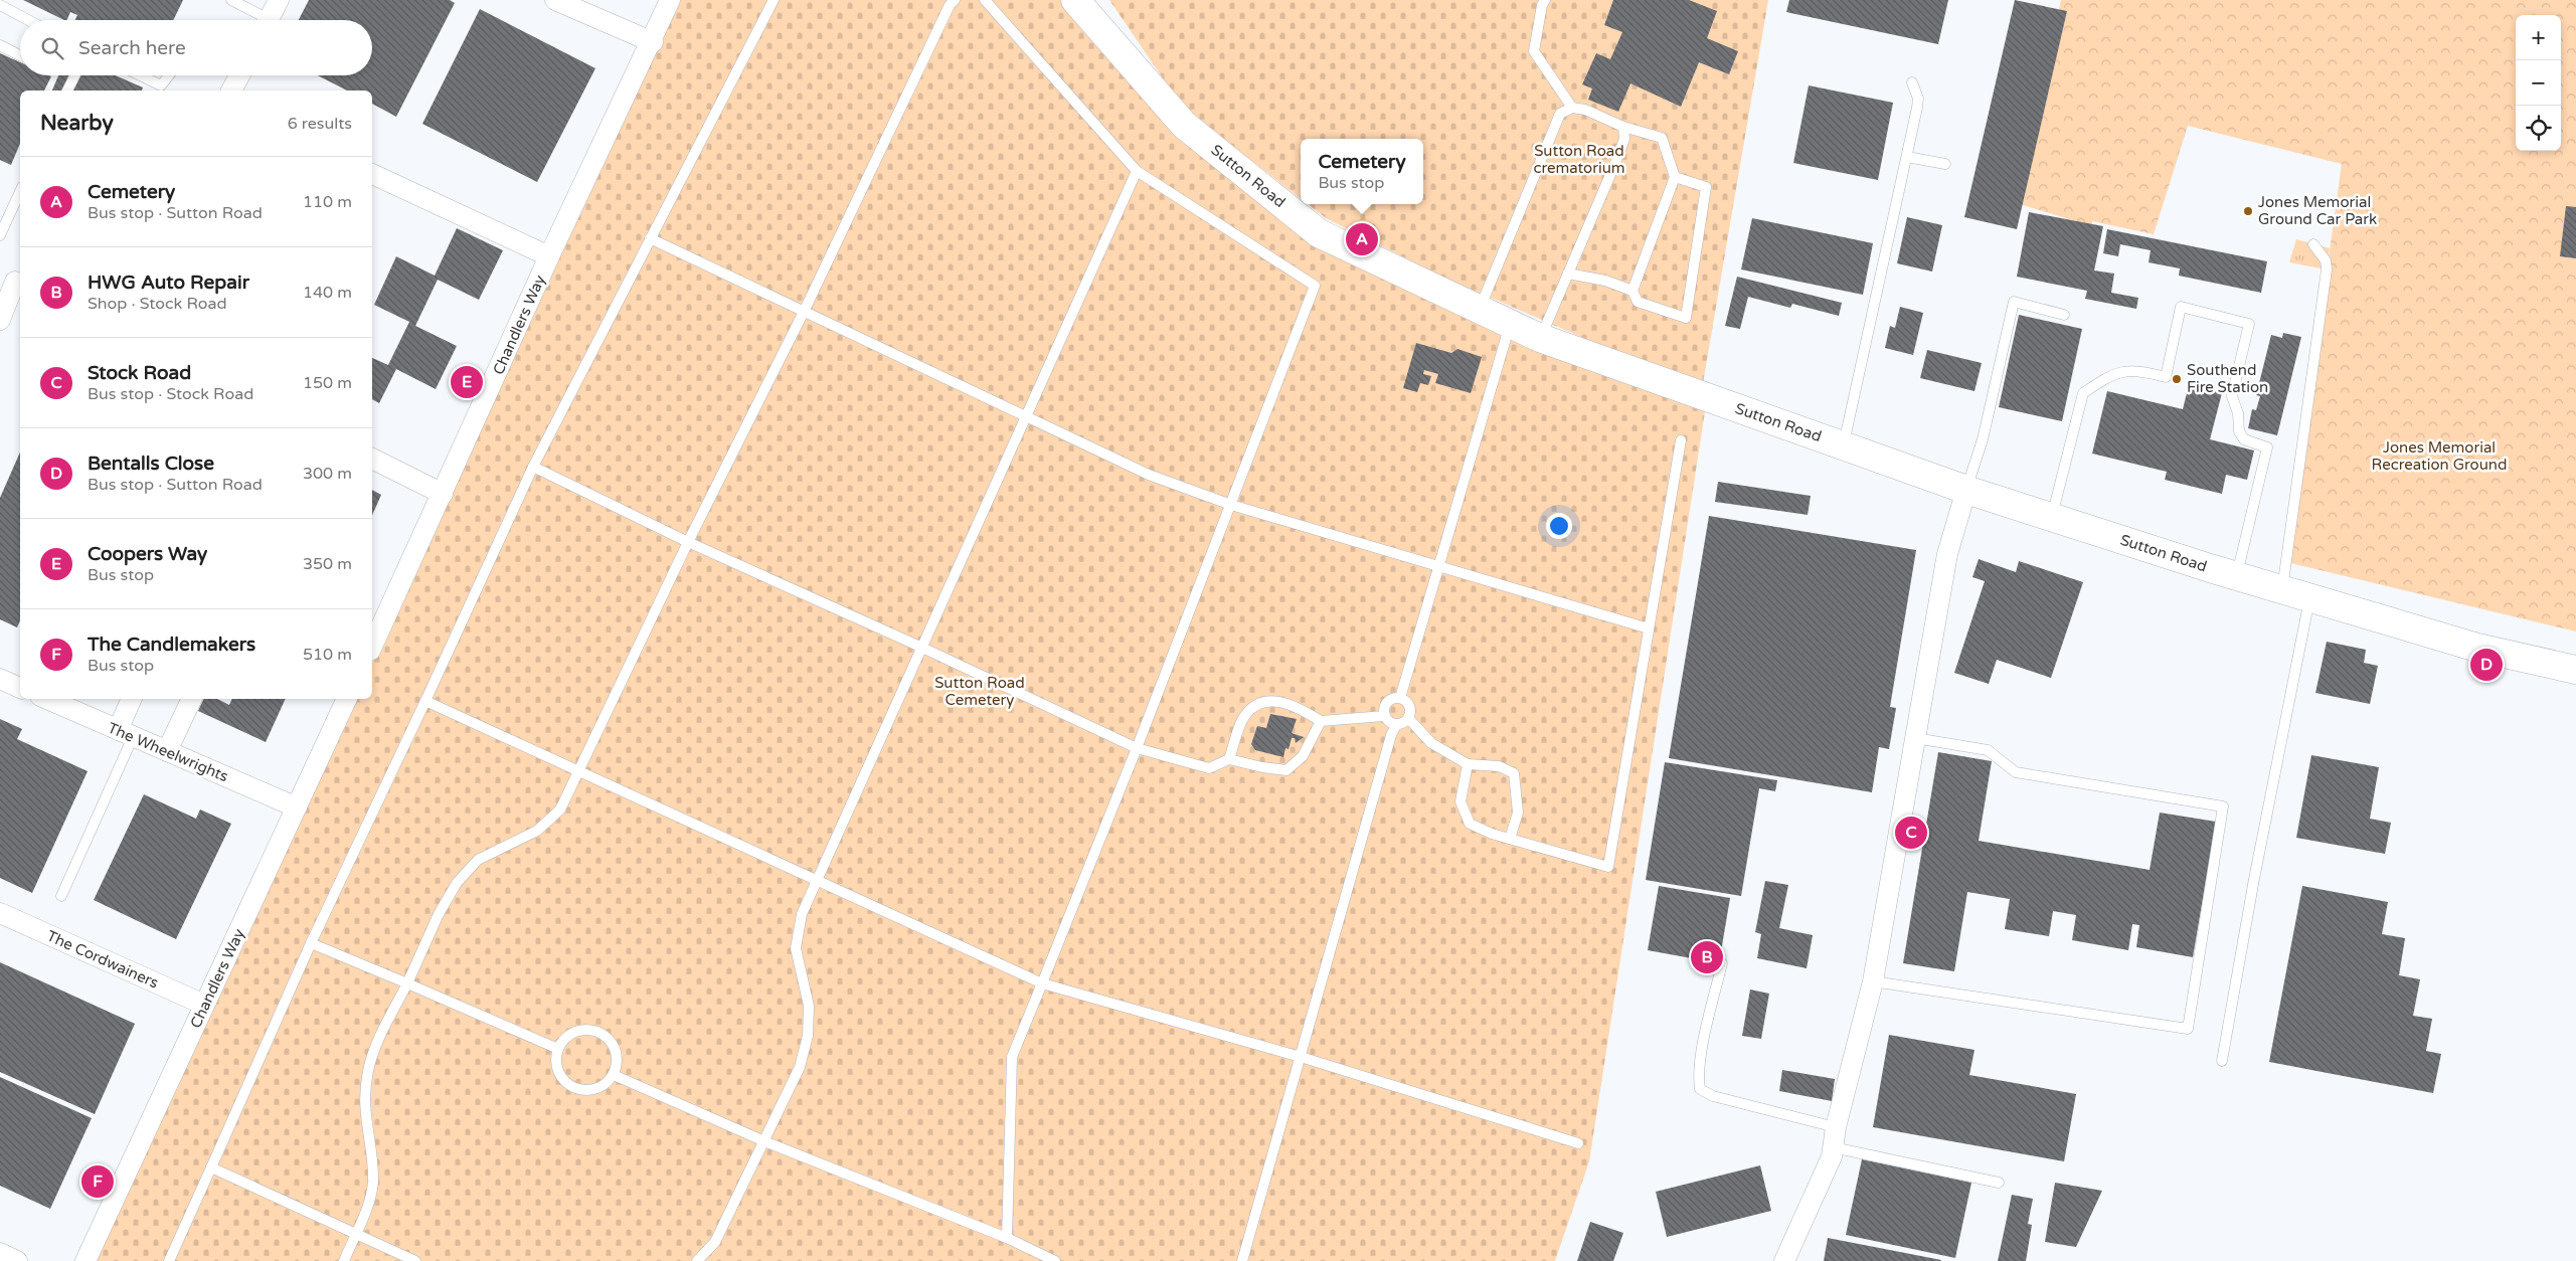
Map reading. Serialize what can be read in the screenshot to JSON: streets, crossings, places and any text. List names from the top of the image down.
{
  "streets": {
    "street": [
      "Sutton Road",
      "Chandlers Way",
      "The Wheelwrights",
      "The Cordwainers"
    ]
  },
  "crossings": [
    ["Chandlers Way", "The Wheelwrights"],
    ["Chandlers Way", "The Cordwainers"]
  ],
  "parks": ["Sutton Road crematorium", "Jones Memorial Recreation Ground", "Sutton Road Cemetery"],
  "places": ["Jones Memorial Ground Car Park", "Southend Fire Station"],
  "page": {
    "map_buttons": ["+", "−"],
    "search": "Search here",
    "heading": ["Nearby", "6 results"],
    "popup": ["Cemetery", "Bus stop"],
    "list": [
      {
        "mark": "A",
        "name": "Cemetery",
        "note": "Bus stop · Sutton Road",
        "value": "110 m"
      },
      {
        "mark": "B",
        "name": "HWG Auto Repair",
        "note": "Shop · Stock Road",
        "value": "140 m"
      },
      {
        "mark": "C",
        "name": "Stock Road",
        "note": "Bus stop · Stock Road",
        "value": "150 m"
      },
      {
        "mark": "D",
        "name": "Bentalls Close",
        "note": "Bus stop · Sutton Road",
        "value": "300 m"
      },
      {
        "mark": "E",
        "name": "Coopers Way",
        "note": "Bus stop",
        "value": "350 m"
      },
      {
        "mark": "F",
        "name": "The Candlemakers",
        "note": "Bus stop",
        "value": "510 m"
      }
    ],
    "pins": [
      "A",
      "E",
      "D",
      "C",
      "B",
      "F"
    ]
  }
}
